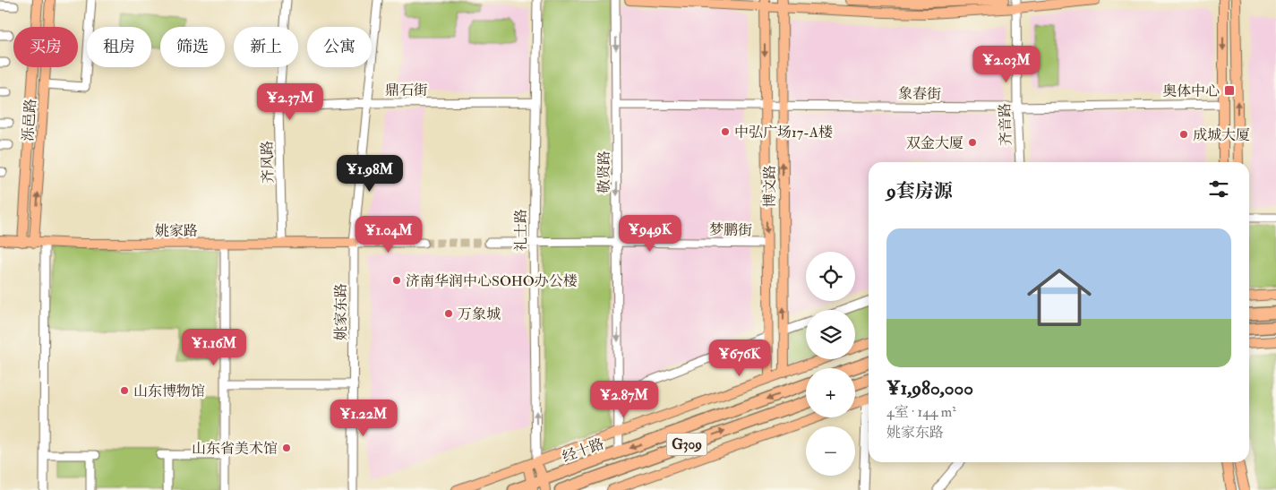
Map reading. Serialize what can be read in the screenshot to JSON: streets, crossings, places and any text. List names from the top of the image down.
{
  "streets": {
    "highway": ["G309", "经十路"],
    "main road": ["泺邑路", "博文路", "姚家路"],
    "street": [
      "鼎石街",
      "象春街",
      "齐音路",
      "齐风路",
      "敬贤路",
      "梦鹏街",
      "礼士路",
      "姚家东路"
    ]
  },
  "crossings": [
    ["鼎石街", "齐风路"],
    ["鼎石街", "礼士路"],
    ["鼎石街", "姚家东路"],
    ["象春街", "齐音路"],
    ["象春街", "敬贤路"],
    ["象春街", "博文路"],
    ["泺邑路", "姚家路"],
    ["齐风路", "姚家路"],
    ["敬贤路", "梦鹏街"],
    ["敬贤路", "经十路"],
    ["博文路", "梦鹏街"],
    ["博文路", "经十路"],
    ["梦鹏街", "礼士路"],
    ["姚家路", "姚家东路"],
    ["礼士路", "经十路"]
  ],
  "one_way": ["敬贤路", "礼士路"],
  "places": {
    "transit": ["奥体中心"],
    "other": [
      "中弘广场17-A楼",
      "成城大厦",
      "双金大厦",
      "济南华润中心SOHO办公楼",
      "万象城",
      "山东博物馆",
      "山东省美术馆"
    ]
  },
  "page": {
    "chip": [
      "买房",
      "租房",
      "筛选",
      "新上",
      "公寓"
    ],
    "price": [
      "¥2.03M",
      "¥2.37M",
      "¥1.98M",
      "¥949K",
      "¥1.04M",
      "¥1.16M",
      "¥676K",
      "¥2.87M",
      "¥1.22M"
    ],
    "heading": "9套房源",
    "list": [
      {
        "name": "¥1,980,000",
        "note": "4室 · 144 m² · 姚家东路"
      }
    ],
    "map_buttons": ["+", "−"]
  }
}
